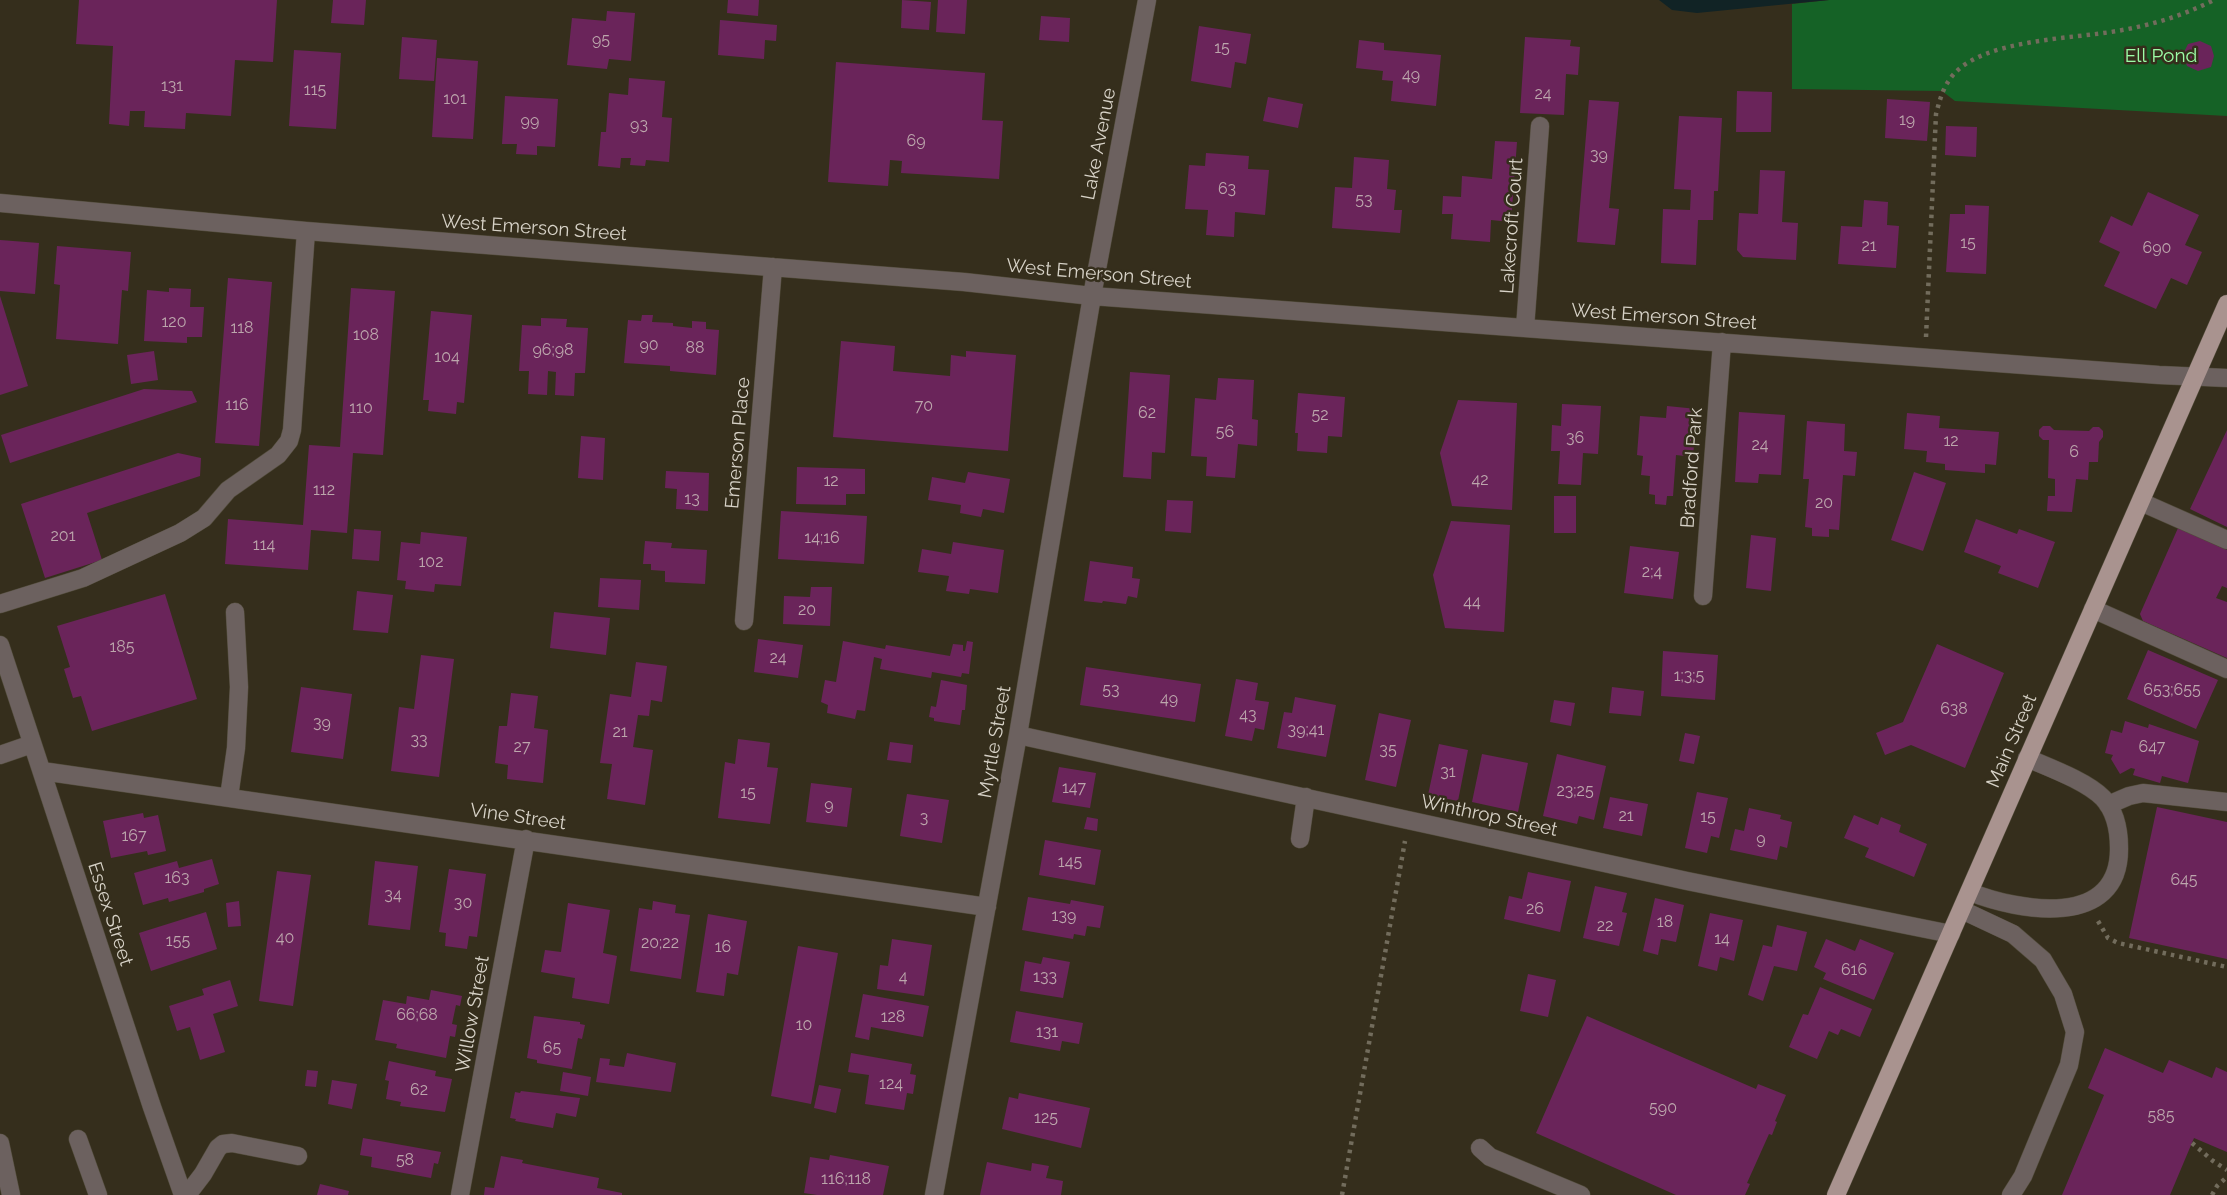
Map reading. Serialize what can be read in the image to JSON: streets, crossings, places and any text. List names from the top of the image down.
{
  "streets": {
    "main road": ["Main Street"],
    "street": [
      "Lake Avenue",
      "Lakecroft Court",
      "West Emerson Street",
      "Emerson Place",
      "Bradford Park",
      "Myrtle Street",
      "Winthrop Street",
      "Vine Street",
      "Essex Street",
      "Willow Street"
    ]
  },
  "crossings": [
    ["Lake Avenue", "West Emerson Street"],
    ["Lake Avenue", "Myrtle Street"],
    ["Lakecroft Court", "West Emerson Street"],
    ["West Emerson Street", "Emerson Place"],
    ["West Emerson Street", "Bradford Park"],
    ["West Emerson Street", "Main Street"],
    ["West Emerson Street", "Myrtle Street"],
    ["Main Street", "Winthrop Street"],
    ["Myrtle Street", "Winthrop Street"],
    ["Myrtle Street", "Vine Street"],
    ["Vine Street", "Essex Street"],
    ["Vine Street", "Willow Street"]
  ],
  "parks": ["Ell Pond"],
  "house_numbers": [
    "95",
    "15",
    "49",
    "131",
    "115",
    "24",
    "101",
    "19",
    "99",
    "93",
    "69",
    "39",
    "63",
    "53",
    "15",
    "21",
    "690",
    "120",
    "118",
    "108",
    "90",
    "88",
    "96;98",
    "104",
    "116",
    "70",
    "110",
    "62",
    "52",
    "56",
    "36",
    "12",
    "24",
    "6",
    "42",
    "12",
    "112",
    "13",
    "20",
    "201",
    "14;16",
    "114",
    "102",
    "2;4",
    "44",
    "20",
    "185",
    "24",
    "1;3;5",
    "53",
    "653;655",
    "49",
    "638",
    "43",
    "39",
    "39;41",
    "21",
    "33",
    "27",
    "647",
    "35",
    "31",
    "147",
    "23;25",
    "15",
    "9",
    "21",
    "15",
    "3",
    "167",
    "9",
    "145",
    "163",
    "645",
    "34",
    "30",
    "26",
    "139",
    "18",
    "22",
    "40",
    "14",
    "155",
    "20;22",
    "16",
    "616",
    "4",
    "133",
    "66;68",
    "128",
    "10",
    "131",
    "65",
    "124",
    "62",
    "590",
    "585",
    "125",
    "58",
    "116;118"
  ]
}
